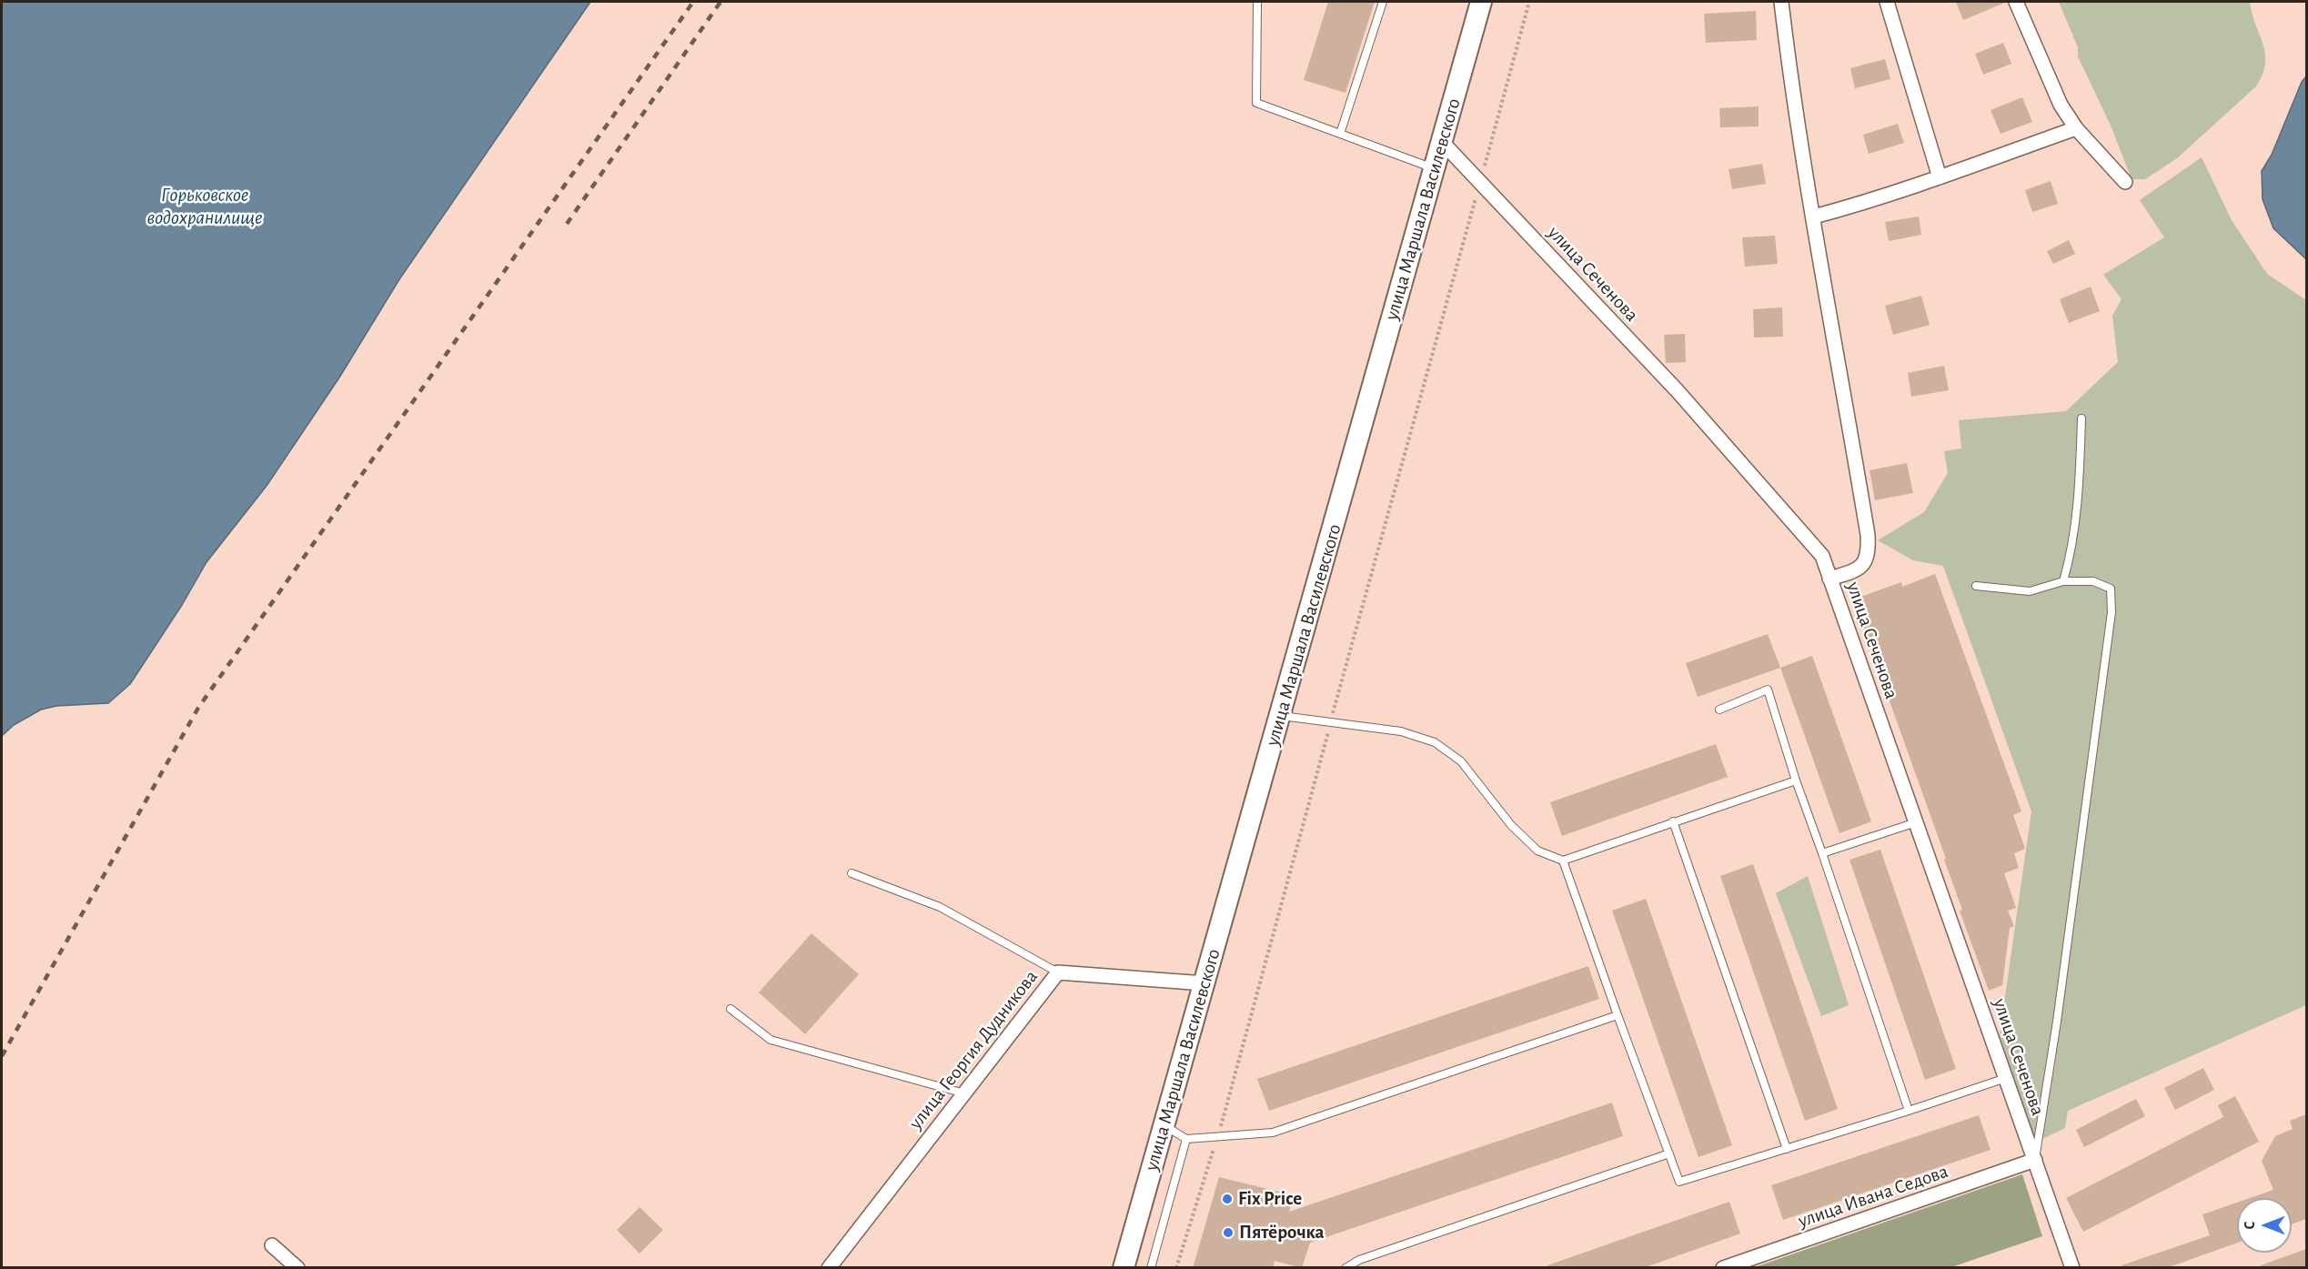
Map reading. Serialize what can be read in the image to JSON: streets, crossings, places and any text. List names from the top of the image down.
{
  "streets": {
    "street": [
      "улица Маршала Василевского",
      "улица Сеченова",
      "улица Георгия Дудникова",
      "улица Ивана Седова"
    ]
  },
  "crossings": [
    ["улица Маршала Василевского", "улица Сеченова"],
    ["улица Маршала Василевского", "улица Георгия Дудникова"],
    ["улица Сеченова", "улица Ивана Седова"]
  ],
  "water": ["Горьковское водохранилище"],
  "places": ["Fix Price", "Пятёрочка"],
  "north": "left"
}
